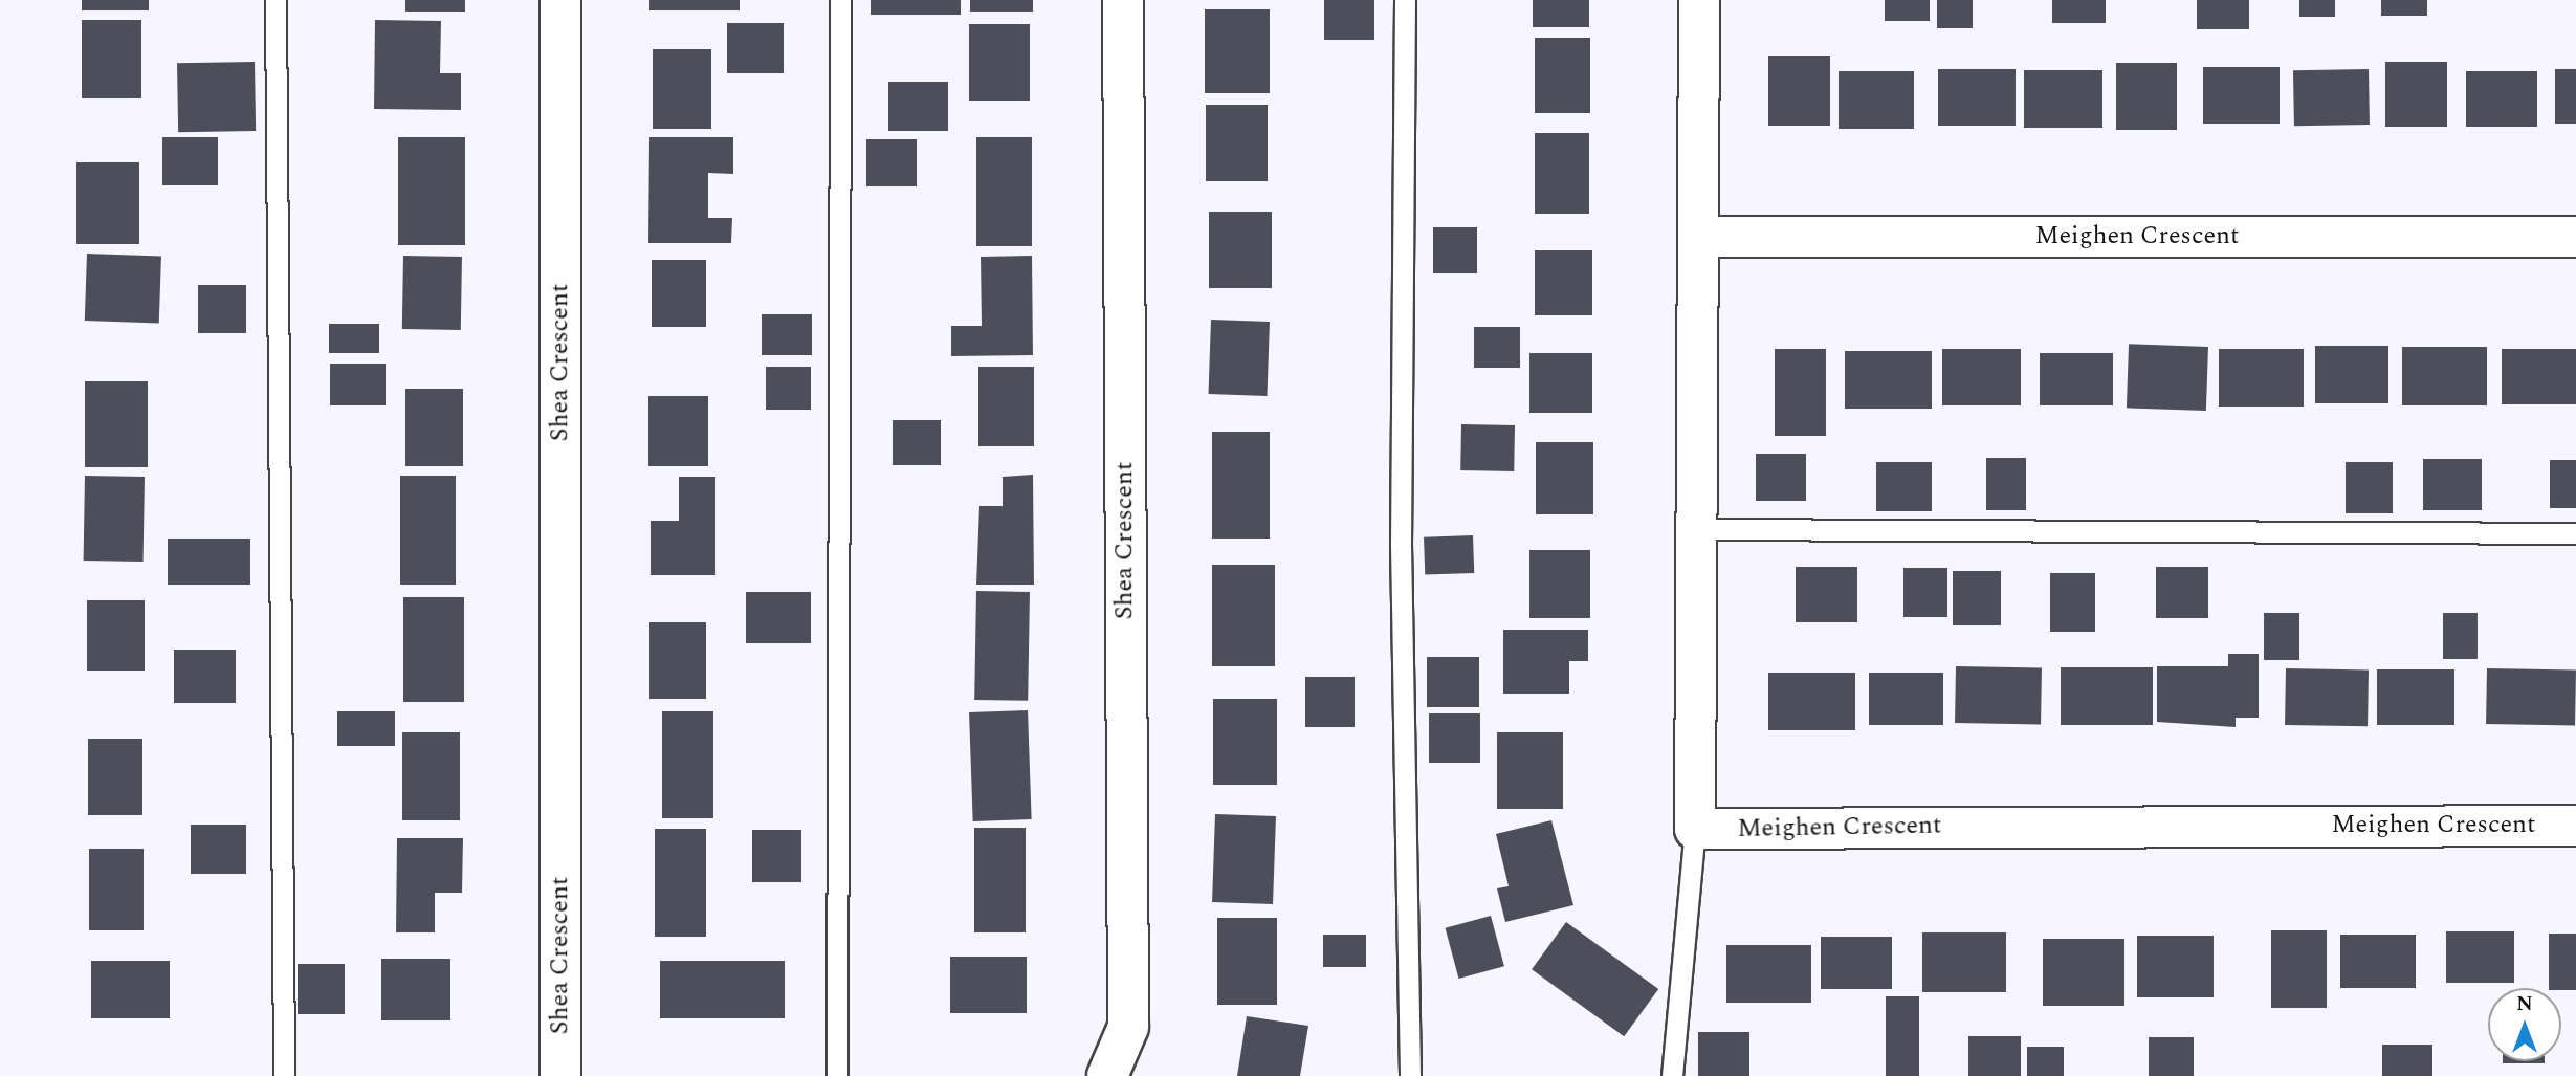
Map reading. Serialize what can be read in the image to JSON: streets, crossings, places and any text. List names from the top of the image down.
{
  "streets": {
    "street": ["Meighen Crescent", "Shea Crescent"]
  },
  "north": "top"
}
